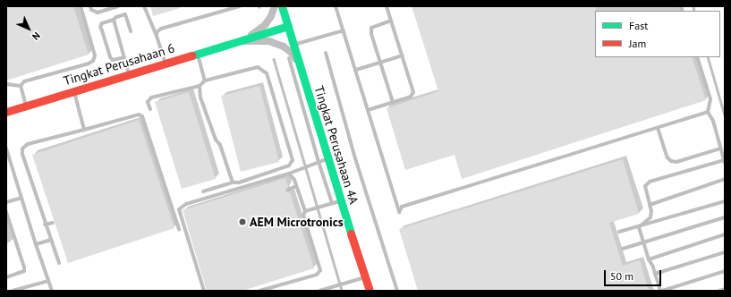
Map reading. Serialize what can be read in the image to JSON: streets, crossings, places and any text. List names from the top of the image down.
{
  "streets": {
    "street": ["Tingkat Perusahaan 6", "Tingkat Perusahaan 4A"]
  },
  "crossings": [
    ["Tingkat Perusahaan 6", "Tingkat Perusahaan 4A"]
  ],
  "places": ["AEM Microtronics"],
  "legend": ["Fast", "Jam"],
  "scale_bar": "50 m",
  "north": "bottom right"
}
